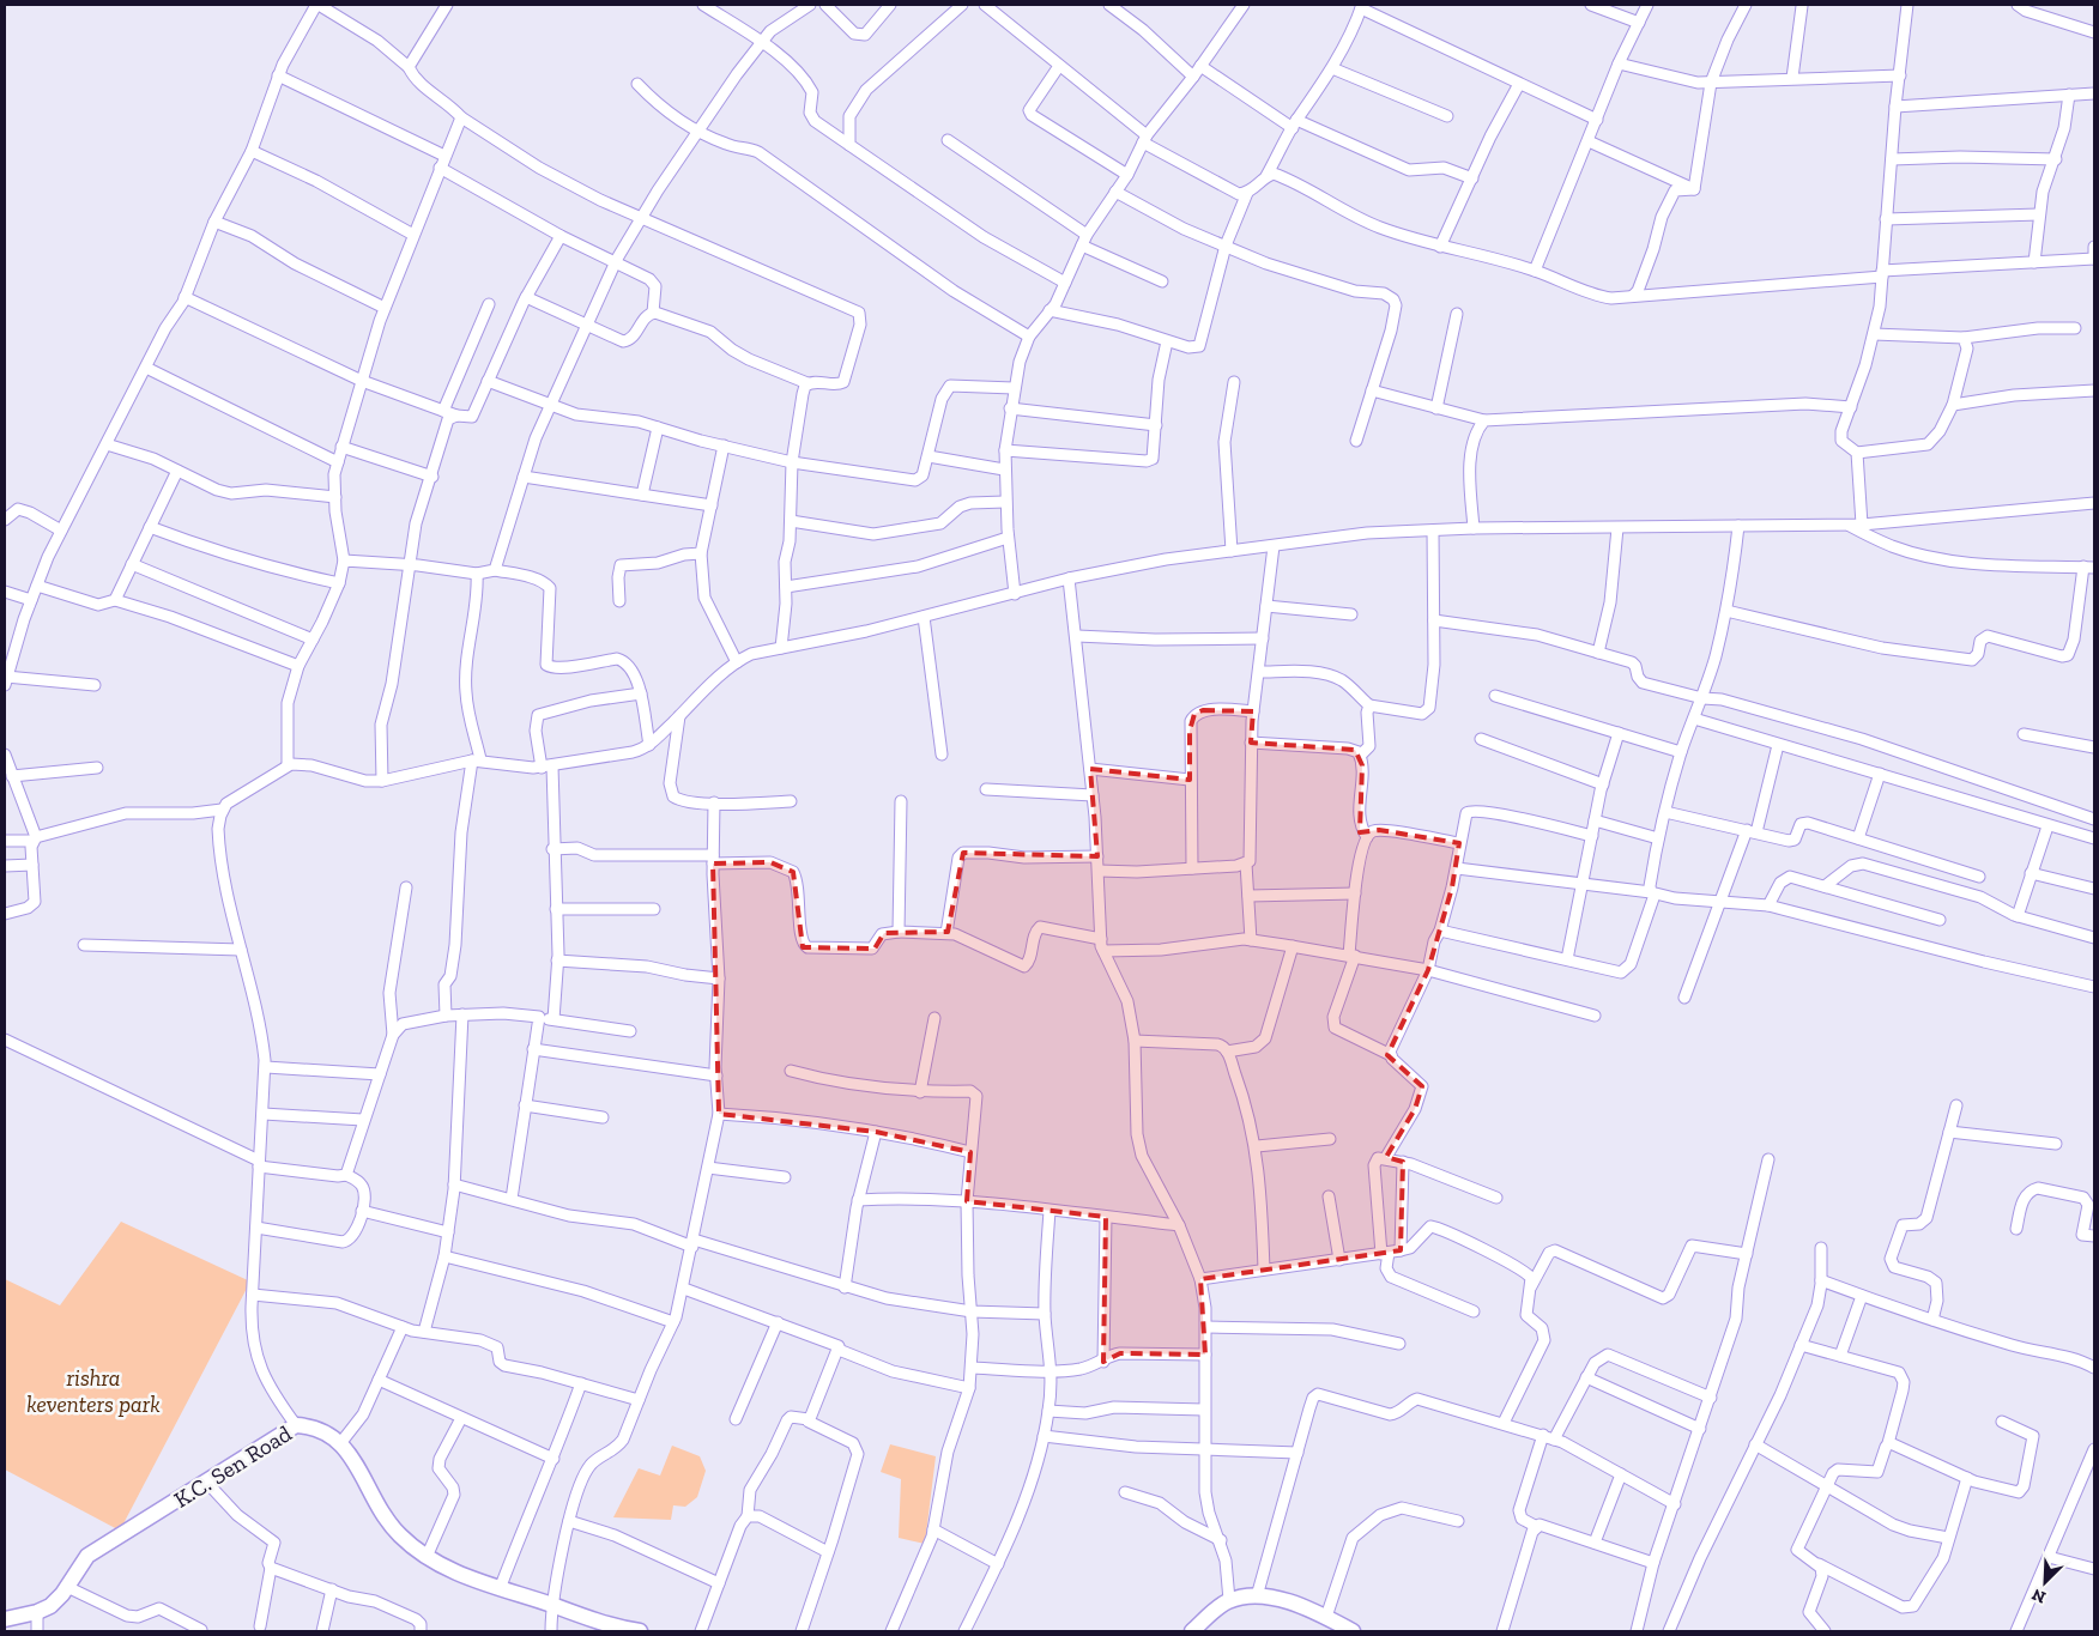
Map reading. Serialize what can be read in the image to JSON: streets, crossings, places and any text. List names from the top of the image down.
{
  "streets": {
    "street": ["K.C. Sen Road"]
  },
  "parks": ["rishra keventers park"],
  "north": "bottom left"
}
